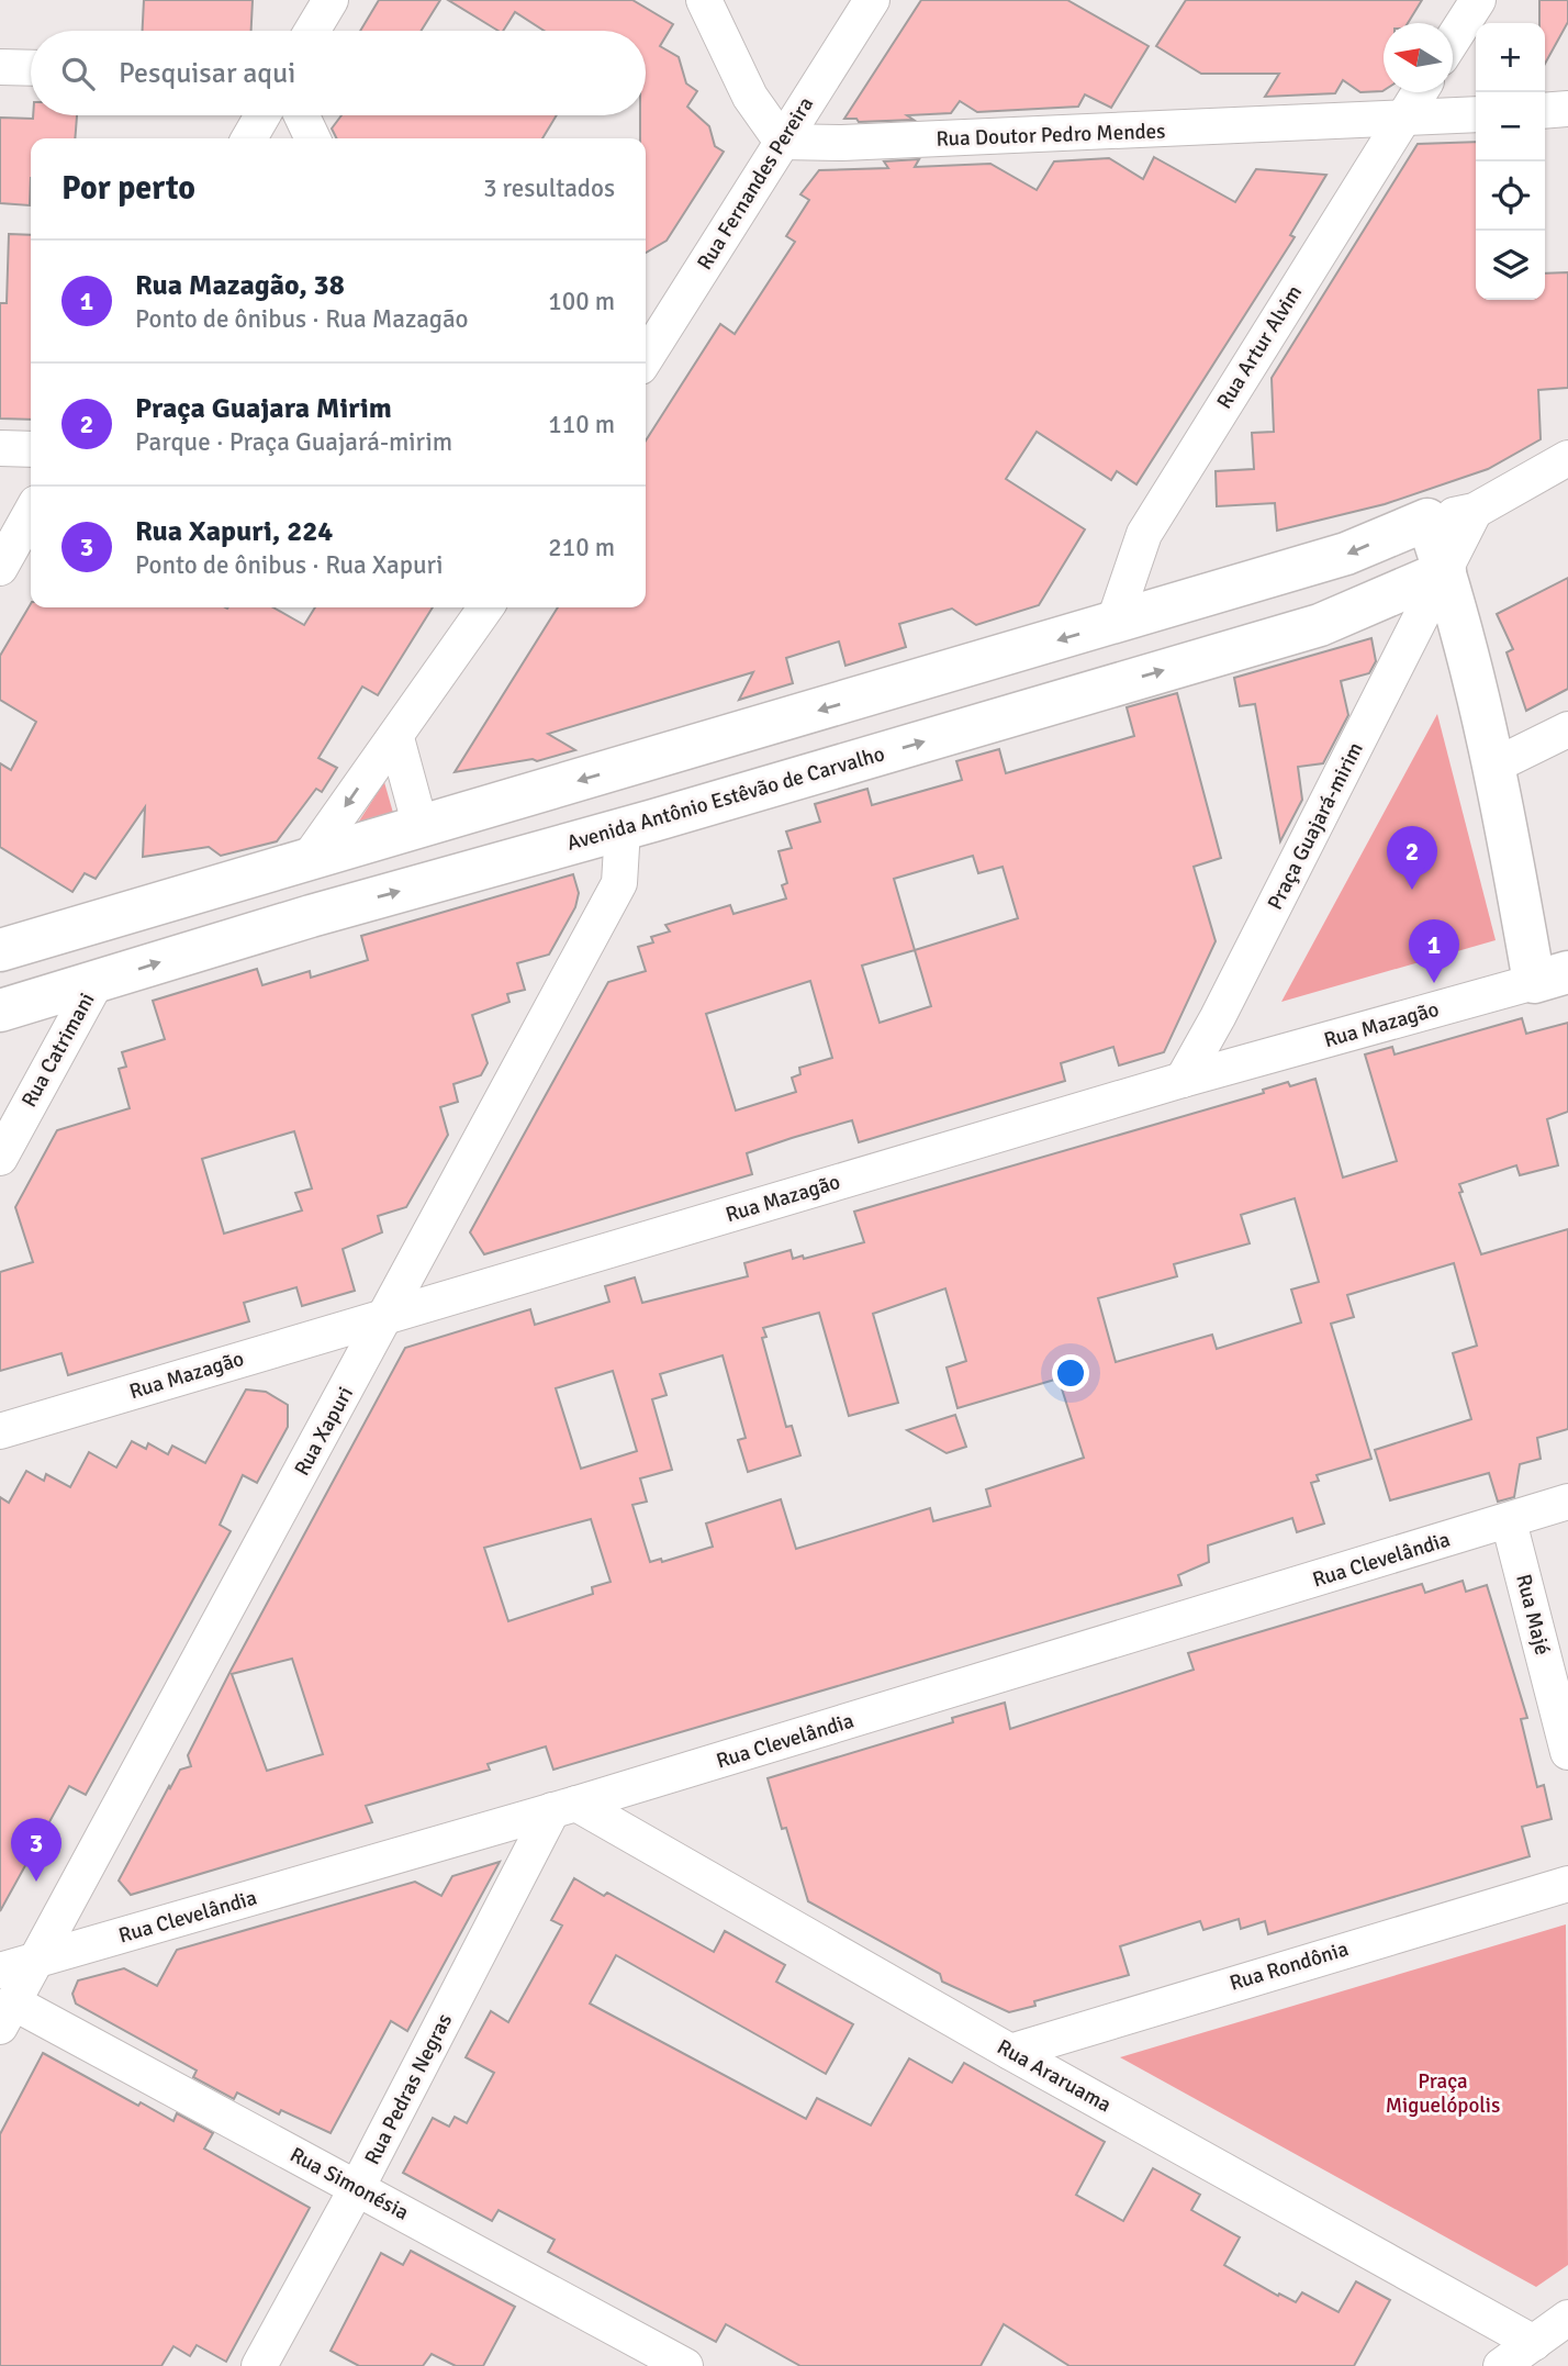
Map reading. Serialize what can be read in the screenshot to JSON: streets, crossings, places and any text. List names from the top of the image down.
{
  "streets": {
    "street": [
      "Rua Doutor Pedro Mendes",
      "Rua Fernandes Pereira",
      "Rua Artur Alvim",
      "Avenida Antônio Estêvão de Carvalho",
      "Praça Guajará-mirim",
      "Rua Mazagão",
      "Rua Catrimani",
      "Rua Xapuri",
      "Rua Clevelândia",
      "Rua Majé",
      "Rua Rondônia",
      "Rua Araruama",
      "Rua Pedras Negras",
      "Rua Simonésia"
    ]
  },
  "crossings": [
    ["Rua Doutor Pedro Mendes", "Rua Fernandes Pereira"],
    ["Rua Doutor Pedro Mendes", "Rua Artur Alvim"],
    ["Avenida Antônio Estêvão de Carvalho", "Praça Guajará-mirim"],
    ["Avenida Antônio Estêvão de Carvalho", "Rua Catrimani"],
    ["Avenida Antônio Estêvão de Carvalho", "Rua Xapuri"],
    ["Praça Guajará-mirim", "Rua Mazagão"],
    ["Rua Mazagão", "Rua Xapuri"],
    ["Rua Xapuri", "Rua Clevelândia"],
    ["Rua Xapuri", "Rua Simonésia"],
    ["Rua Clevelândia", "Rua Majé"],
    ["Rua Clevelândia", "Rua Araruama"],
    ["Rua Clevelândia", "Rua Pedras Negras"],
    ["Rua Rondônia", "Rua Araruama"],
    ["Rua Araruama", "Rua Pedras Negras"],
    ["Rua Pedras Negras", "Rua Simonésia"]
  ],
  "parks": ["Praça Miguelópolis"],
  "north": "left",
  "page": {
    "map_buttons": ["+", "−"],
    "search": "Pesquisar aqui",
    "heading": ["Por perto", "3 resultados"],
    "list": [
      {
        "mark": "1",
        "name": "Rua Mazagão, 38",
        "note": "Ponto de ônibus · Rua Mazagão",
        "value": "100 m"
      },
      {
        "mark": "2",
        "name": "Praça Guajara Mirim",
        "note": "Parque · Praça Guajará-mirim",
        "value": "110 m"
      },
      {
        "mark": "3",
        "name": "Rua Xapuri, 224",
        "note": "Ponto de ônibus · Rua Xapuri",
        "value": "210 m"
      }
    ],
    "pins": ["2", "1", "3"]
  }
}
